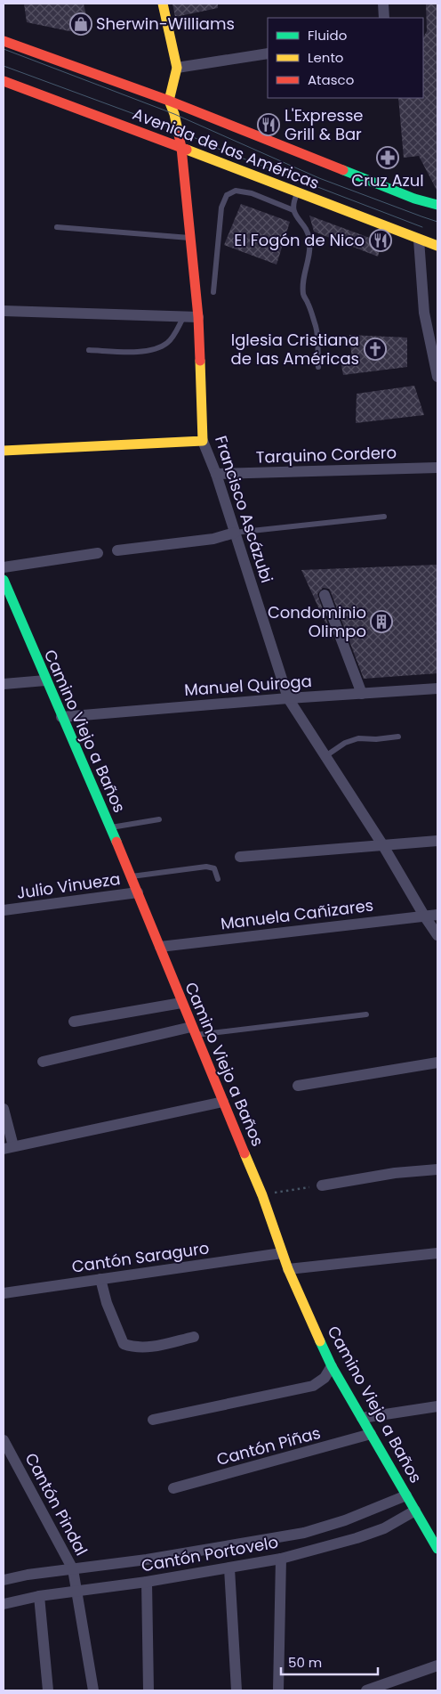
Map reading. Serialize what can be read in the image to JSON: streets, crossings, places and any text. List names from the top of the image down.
{
  "streets": {
    "street": [
      "Avenida de las Américas",
      "Tarquino Cordero",
      "Francisco Ascázubi",
      "Manuel Quiroga",
      "Camino Viejo a Baños",
      "Julio Vinueza",
      "Manuela Cañizares",
      "Cantón Saraguro",
      "Cantón Piñas",
      "Cantón Pindal",
      "Cantón Portovelo"
    ]
  },
  "crossings": [
    ["Avenida de las Américas", "Francisco Ascázubi"],
    ["Tarquino Cordero", "Francisco Ascázubi"],
    ["Francisco Ascázubi", "Manuel Quiroga"],
    ["Francisco Ascázubi", "Manuela Cañizares"],
    ["Manuel Quiroga", "Camino Viejo a Baños"],
    ["Camino Viejo a Baños", "Julio Vinueza"],
    ["Camino Viejo a Baños", "Manuela Cañizares"],
    ["Camino Viejo a Baños", "Cantón Saraguro"],
    ["Camino Viejo a Baños", "Cantón Piñas"],
    ["Camino Viejo a Baños", "Cantón Portovelo"],
    ["Cantón Pindal", "Cantón Portovelo"]
  ],
  "places": {
    "shop": ["Sherwin-Williams"],
    "restaurant": ["L'Expresse Grill & Bar", "El Fogón de Nico"],
    "pharmacy": ["Cruz Azul"],
    "church": ["Iglesia Cristiana de las Américas"],
    "building": ["Condominio Olimpo"]
  },
  "legend": ["Fluido", "Lento", "Atasco"],
  "scale_bar": "50 m"
}
